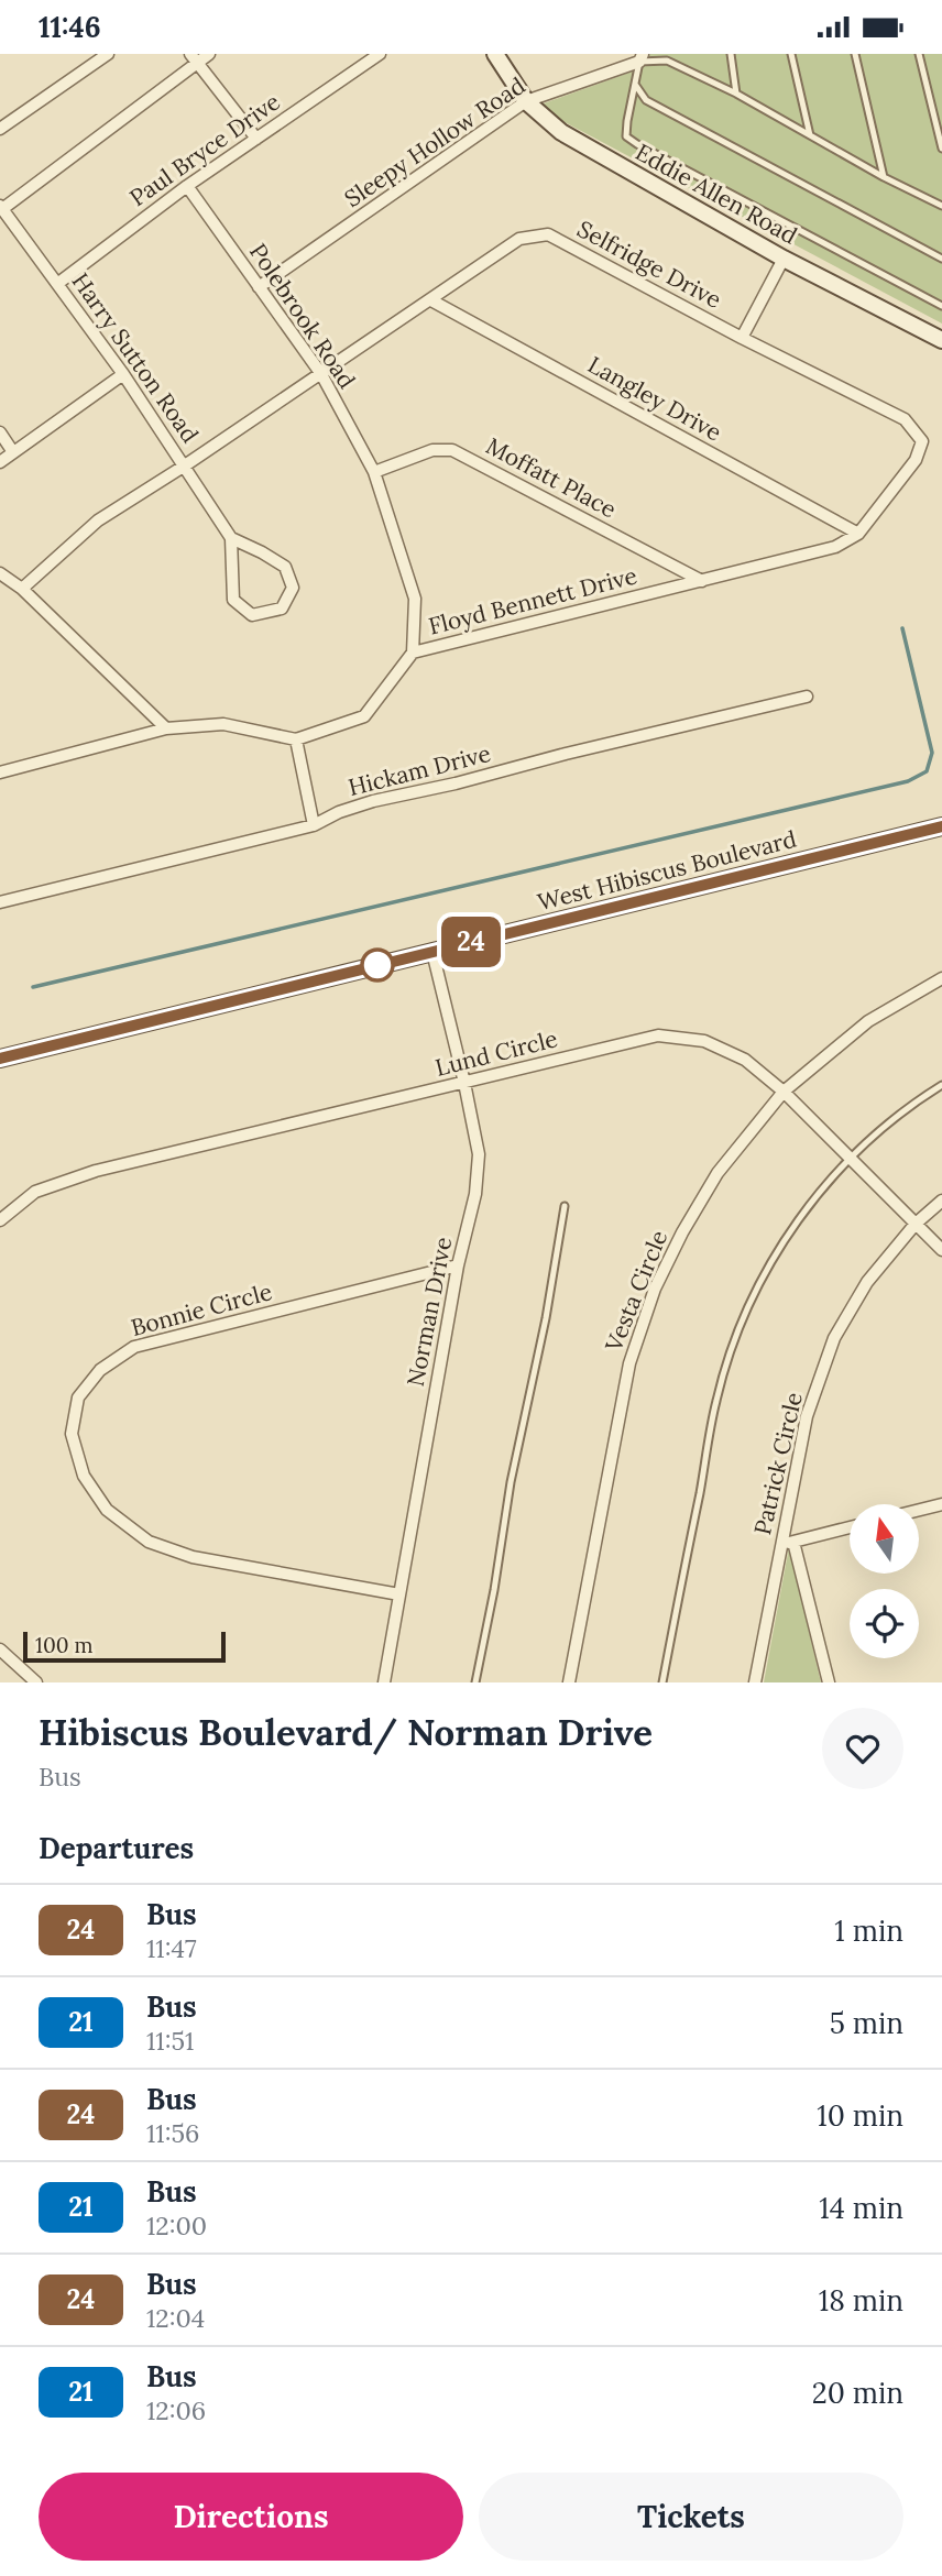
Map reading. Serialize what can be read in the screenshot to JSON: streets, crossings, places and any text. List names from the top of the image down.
{
  "streets": {
    "street": [
      "Sleepy Hollow Road",
      "Paul Bryce Drive",
      "Eddie Allen Road",
      "Selfridge Drive",
      "Polebrook Road",
      "Harry Sutton Road",
      "Langley Drive",
      "Moffatt Place",
      "Floyd Bennett Drive",
      "Hickam Drive",
      "West Hibiscus Boulevard",
      "Lund Circle",
      "Vesta Circle",
      "Bonnie Circle",
      "Norman Drive",
      "Patrick Circle"
    ]
  },
  "crossings": [
    ["Sleepy Hollow Road", "Eddie Allen Road"],
    ["Sleepy Hollow Road", "Polebrook Road"],
    ["Paul Bryce Drive", "Polebrook Road"],
    ["Paul Bryce Drive", "Harry Sutton Road"],
    ["Selfridge Drive", "Polebrook Road"],
    ["Selfridge Drive", "Harry Sutton Road"],
    ["Selfridge Drive", "Langley Drive"],
    ["Selfridge Drive", "Floyd Bennett Drive"],
    ["Polebrook Road", "Moffatt Place"],
    ["Polebrook Road", "Floyd Bennett Drive"],
    ["Langley Drive", "Floyd Bennett Drive"],
    ["Moffatt Place", "Floyd Bennett Drive"],
    ["West Hibiscus Boulevard", "Norman Drive"],
    ["Lund Circle", "Vesta Circle"],
    ["Lund Circle", "Norman Drive"],
    ["Lund Circle", "Patrick Circle"],
    ["Bonnie Circle", "Norman Drive"]
  ],
  "lines": ["bus line 24"],
  "scale_bar": "100 m",
  "north": "top",
  "page": {
    "status": "11:46",
    "on_map": "24",
    "scale": "100 m",
    "heading": [
      ["Hibiscus Boulevard/ Norman Drive", "Bus"],
      "Departures"
    ],
    "list": [
      {
        "mark": "24",
        "name": "Bus",
        "note": "11:47",
        "value": "1 min"
      },
      {
        "mark": "21",
        "name": "Bus",
        "note": "11:51",
        "value": "5 min"
      },
      {
        "mark": "24",
        "name": "Bus",
        "note": "11:56",
        "value": "10 min"
      },
      {
        "mark": "21",
        "name": "Bus",
        "note": "12:00",
        "value": "14 min"
      },
      {
        "mark": "24",
        "name": "Bus",
        "note": "12:04",
        "value": "18 min"
      },
      {
        "mark": "21",
        "name": "Bus",
        "note": "12:06",
        "value": "20 min"
      }
    ],
    "buttons": ["Directions", "Tickets"]
  }
}
